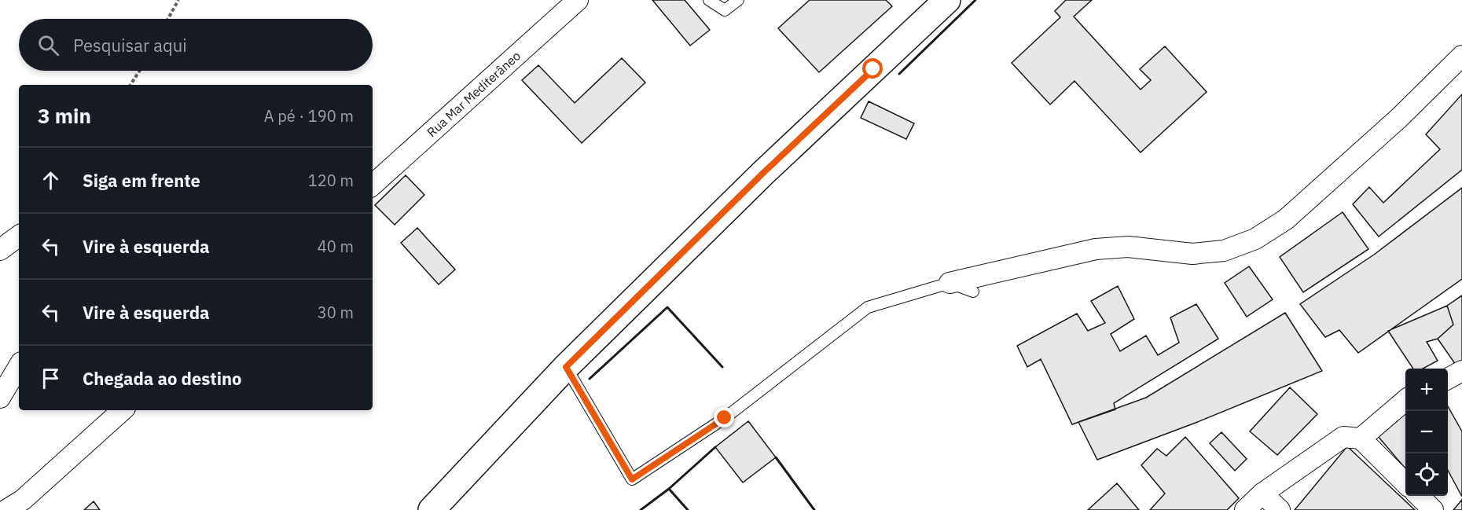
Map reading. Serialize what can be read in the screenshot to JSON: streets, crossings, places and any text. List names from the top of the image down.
{
  "streets": {
    "street": ["Rua Mar Mediterâneo"]
  },
  "page": {
    "search": "Pesquisar aqui",
    "heading": ["3 min", "A pé · 190 m"],
    "list": [
      ["Siga em frente", "120 m"],
      ["Vire à esquerda", "40 m"],
      ["Vire à esquerda", "30 m"],
      "Chegada ao destino"
    ],
    "map_buttons": ["+", "−"]
  }
}
